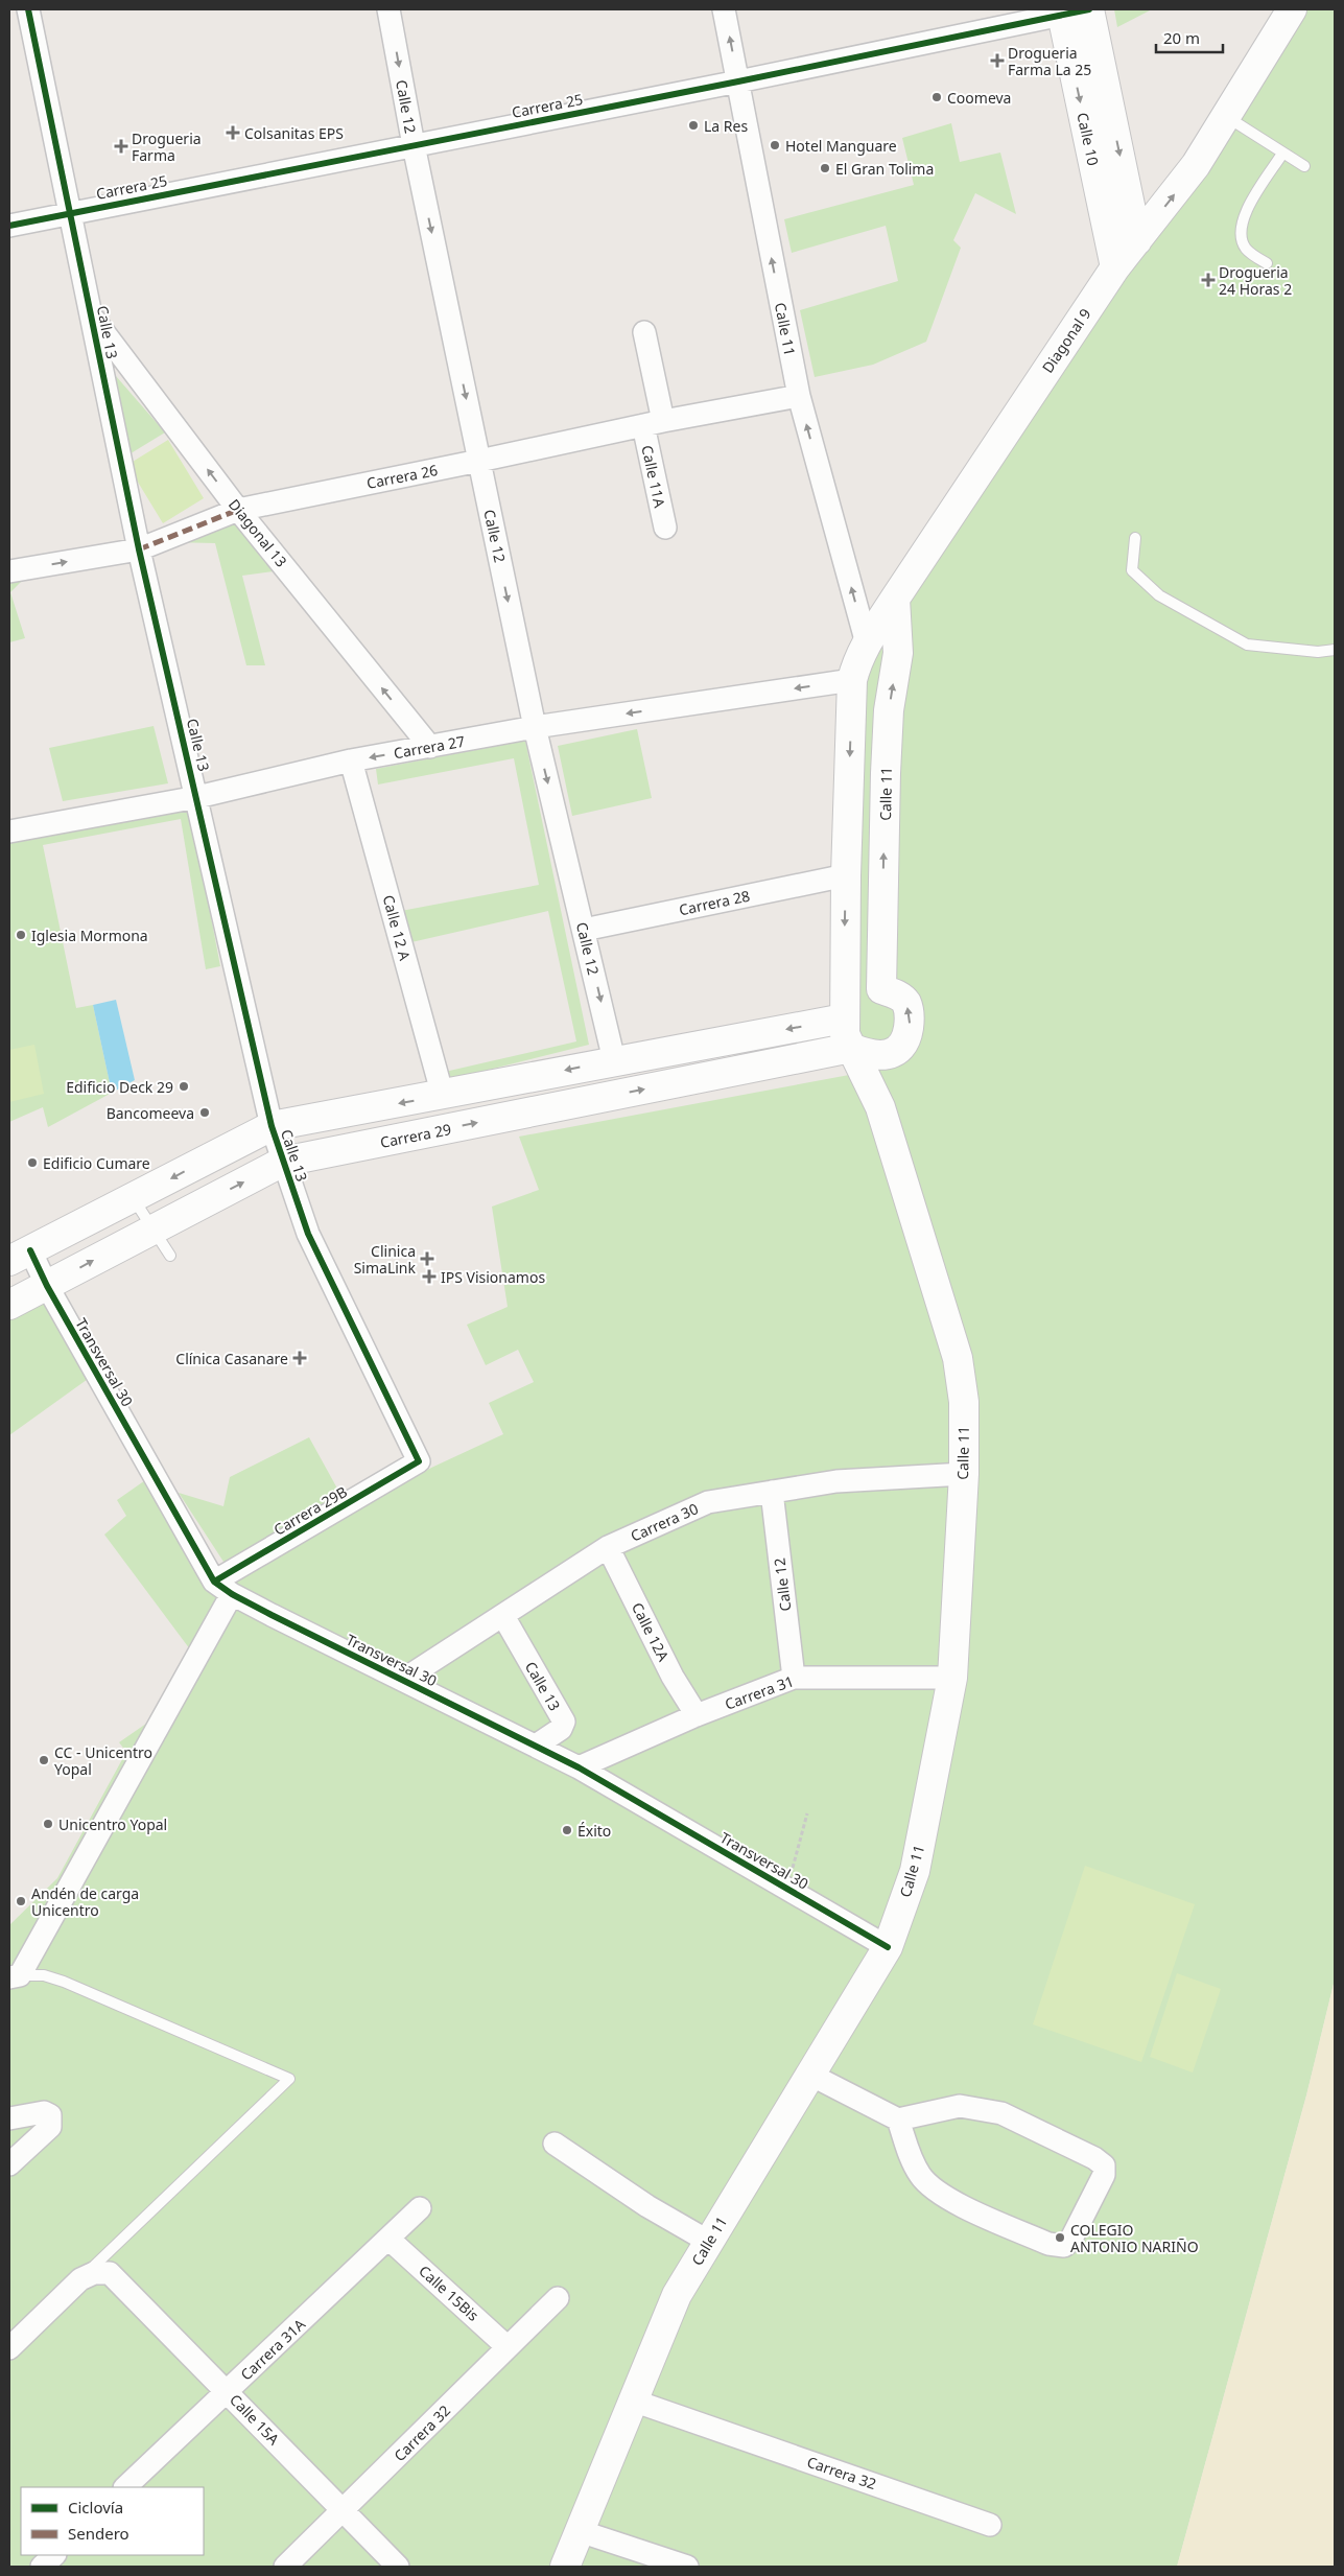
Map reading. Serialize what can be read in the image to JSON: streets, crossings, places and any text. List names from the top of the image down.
{
  "streets": {
    "main road": [
      "Calle 10",
      "Calle 11",
      "Diagonal 9",
      "Carrera 29"
    ],
    "street": [
      "Carrera 25",
      "Calle 12",
      "Calle 13",
      "Carrera 26",
      "Calle 11A",
      "Diagonal 13",
      "Carrera 27",
      "Carrera 28",
      "Calle 12 A",
      "Transversal 30",
      "Carrera 29B",
      "Carrera 30",
      "Calle 12A",
      "Carrera 31",
      "Calle 15Bis",
      "Carrera 31A",
      "Calle 15A",
      "Carrera 32"
    ]
  },
  "crossings": [
    ["Carrera 25", "Calle 12"],
    ["Carrera 25", "Calle 10"],
    ["Carrera 25", "Calle 11"],
    ["Carrera 25", "Calle 13"],
    ["Calle 12", "Carrera 26"],
    ["Calle 12", "Carrera 27"],
    ["Calle 12", "Carrera 28"],
    ["Calle 12", "Carrera 30"],
    ["Calle 12", "Carrera 31"],
    ["Calle 10", "Diagonal 9"],
    ["Calle 11", "Diagonal 9"],
    ["Calle 11", "Carrera 26"],
    ["Calle 11", "Carrera 27"],
    ["Calle 11", "Carrera 28"],
    ["Calle 11", "Carrera 29"],
    ["Calle 11", "Transversal 30"],
    ["Calle 11", "Carrera 30"],
    ["Calle 11", "Carrera 31"],
    ["Calle 11", "Carrera 32"],
    ["Calle 13", "Carrera 26"],
    ["Calle 13", "Diagonal 13"],
    ["Calle 13", "Carrera 27"],
    ["Calle 13", "Carrera 29"],
    ["Calle 13", "Transversal 30"],
    ["Calle 13", "Carrera 29B"],
    ["Calle 13", "Carrera 30"],
    ["Diagonal 9", "Carrera 27"],
    ["Carrera 26", "Calle 11A"],
    ["Carrera 26", "Diagonal 13"],
    ["Diagonal 13", "Carrera 27"],
    ["Carrera 27", "Calle 12 A"],
    ["Carrera 29", "Transversal 30"],
    ["Transversal 30", "Carrera 29B"],
    ["Transversal 30", "Carrera 30"],
    ["Transversal 30", "Carrera 31"],
    ["Carrera 30", "Calle 12A"],
    ["Calle 12A", "Carrera 31"],
    ["Calle 15Bis", "Carrera 31A"],
    ["Calle 15Bis", "Carrera 32"],
    ["Carrera 31A", "Calle 15A"],
    ["Calle 15A", "Carrera 32"]
  ],
  "one_way": [
    "Calle 12",
    "Calle 10",
    "Diagonal 13",
    "Carrera 27"
  ],
  "places": {
    "health": [
      "Drogueria Farma La 25",
      "Colsanitas EPS",
      "Drogueria Farma",
      "Drogueria 24 Horas 2",
      "Clinica SimaLink",
      "IPS Visionamos",
      "Clínica Casanare"
    ],
    "other": [
      "Coomeva",
      "La Res",
      "Hotel Manguare",
      "El Gran Tolima",
      "Iglesia Mormona",
      "Edificio Deck 29",
      "Bancomeeva",
      "Edificio Cumare",
      "CC - Unicentro Yopal",
      "Unicentro Yopal",
      "Éxito",
      "Andén de carga Unicentro",
      "COLEGIO ANTONIO NARIÑO"
    ]
  },
  "legend": ["Ciclovía", "Sendero"],
  "scale_bar": "20 m"
}
